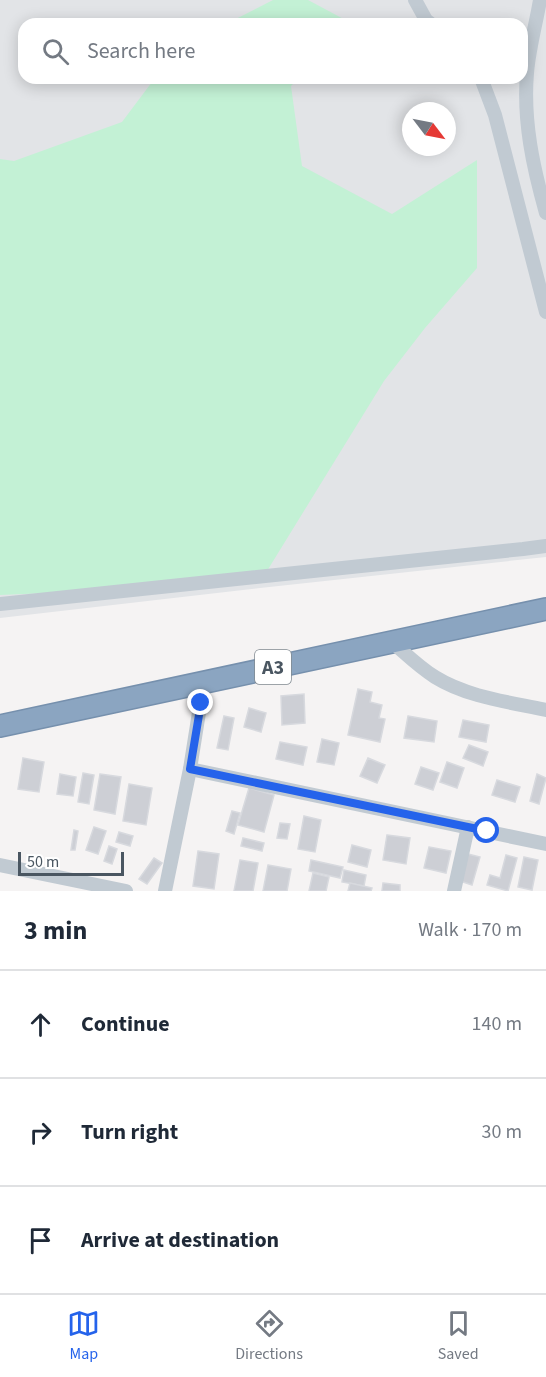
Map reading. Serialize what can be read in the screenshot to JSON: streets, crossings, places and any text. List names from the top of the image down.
{
  "streets": {
    "highway": ["A3"]
  },
  "scale_bar": "50 m",
  "north": "bottom right",
  "page": {
    "search": "Search here",
    "scale": "50 m",
    "heading": ["3 min", "Walk · 170 m"],
    "list": [
      ["Continue", "140 m"],
      ["Turn right", "30 m"],
      "Arrive at destination"
    ],
    "nav": ["Map", "Directions", "Saved"]
  }
}
